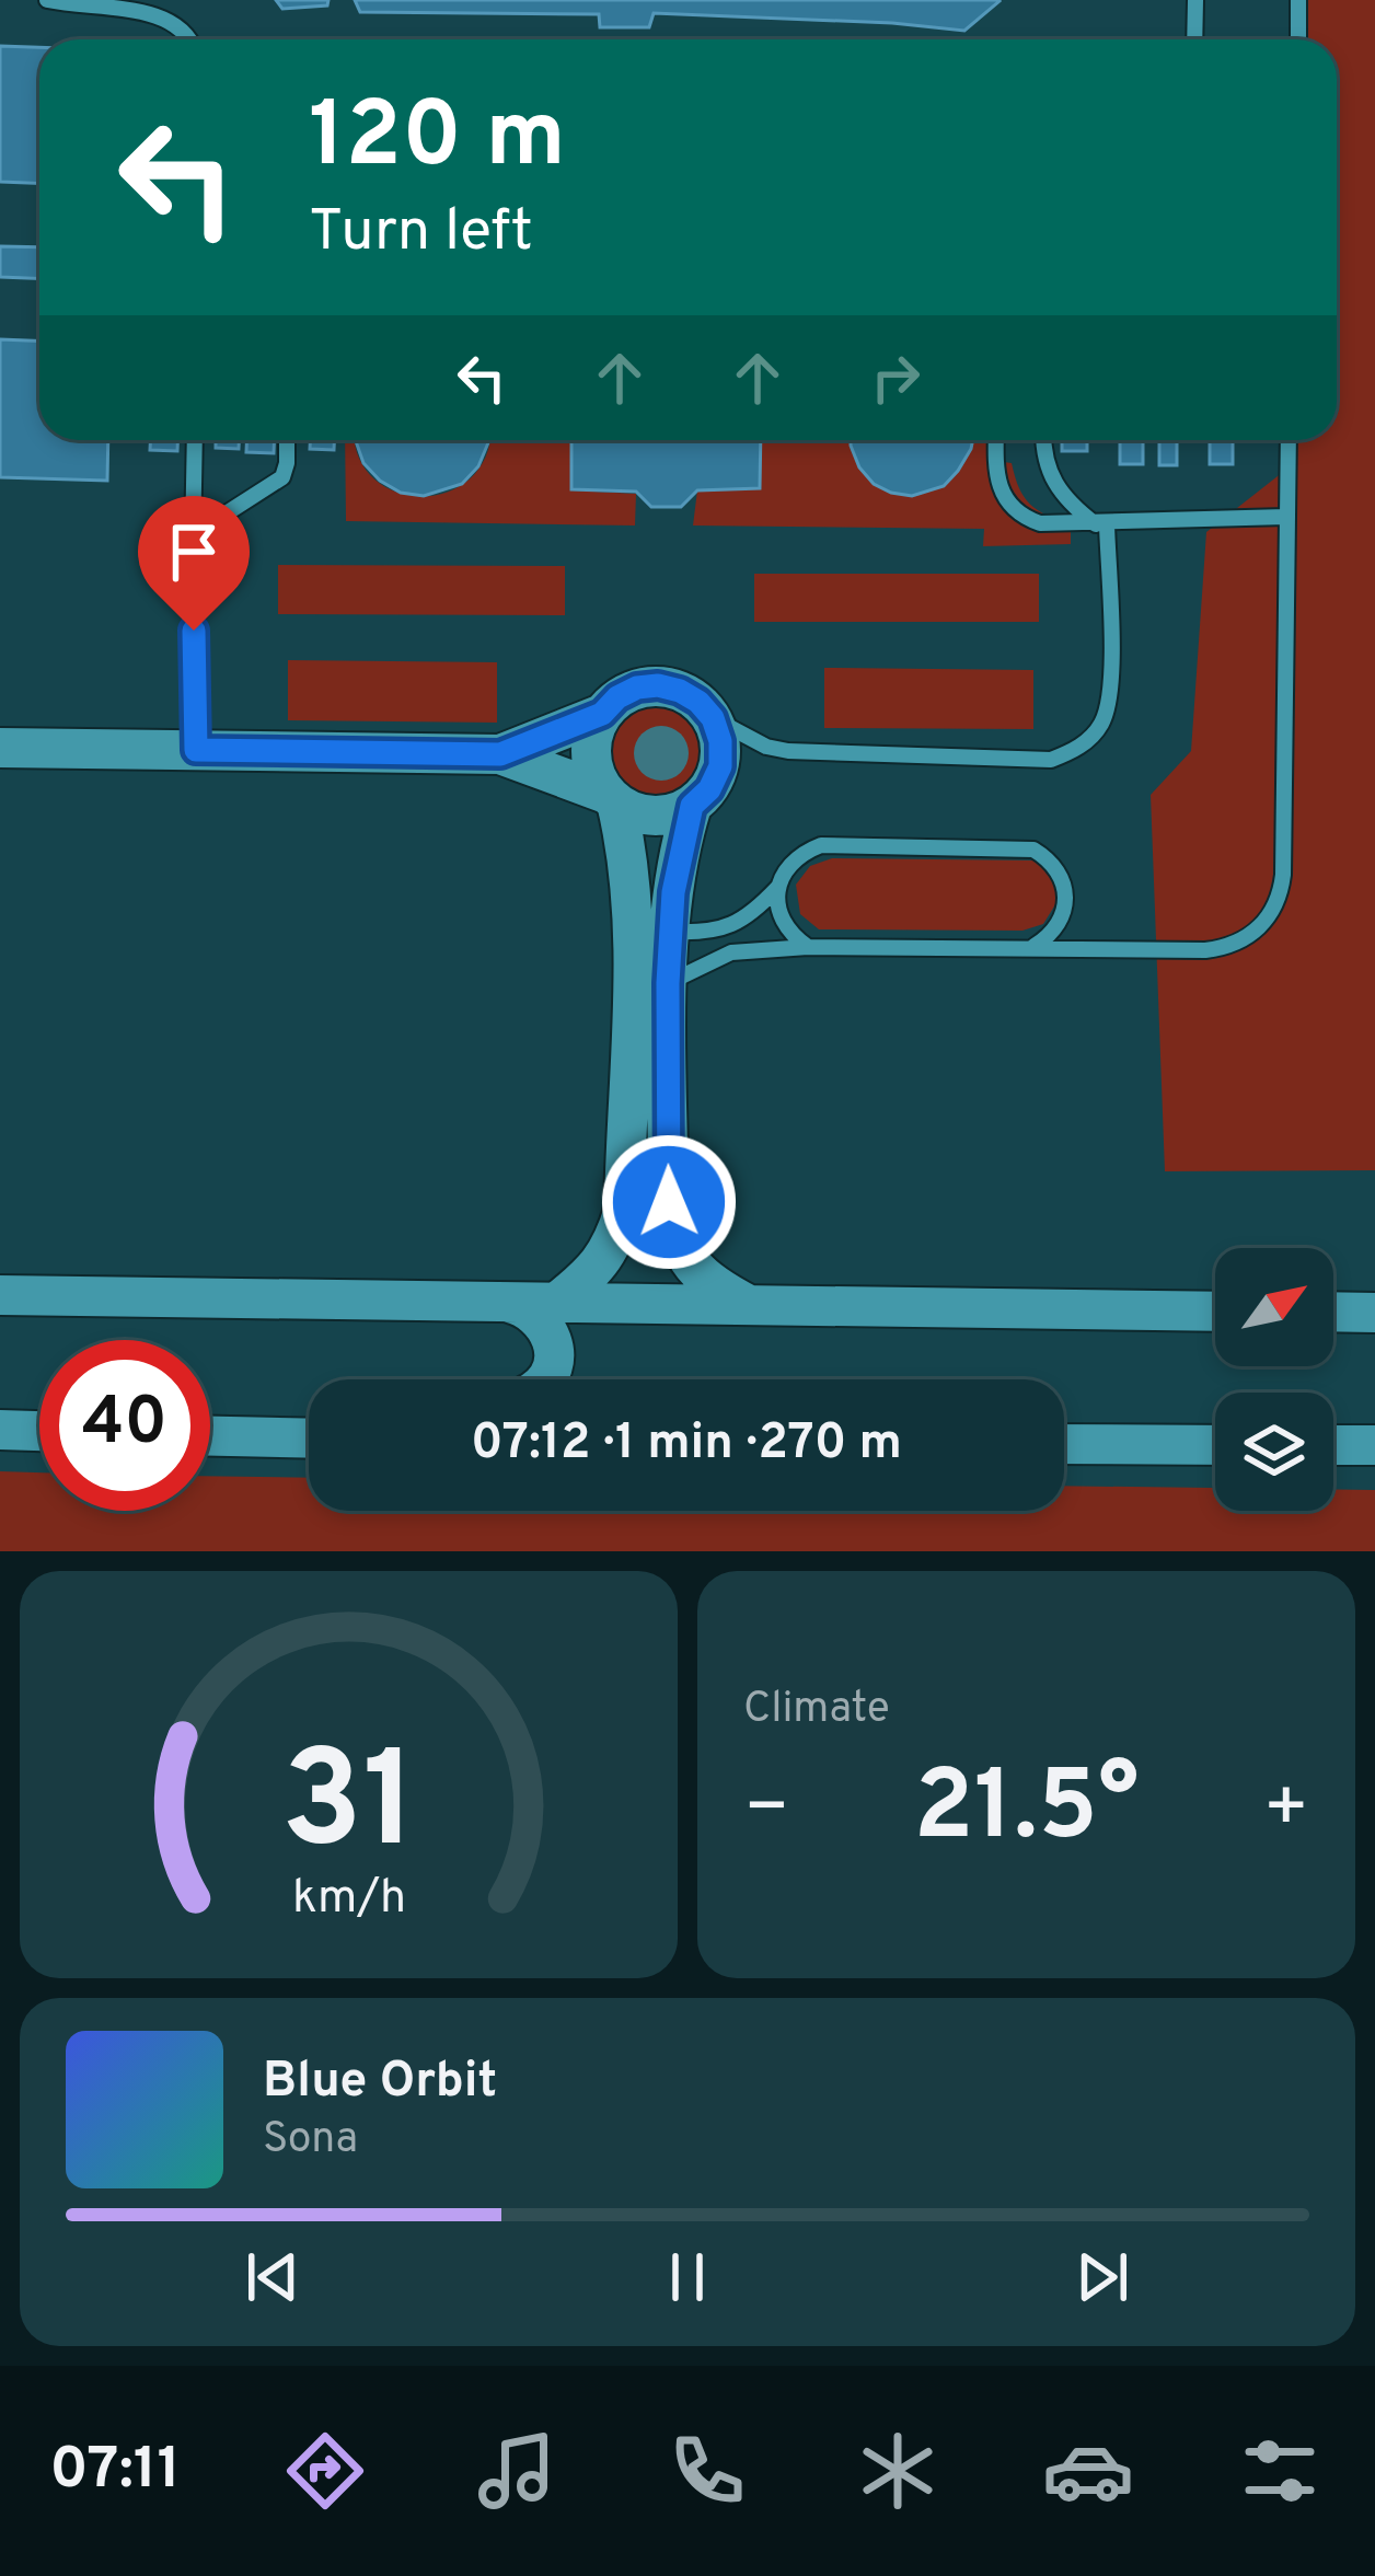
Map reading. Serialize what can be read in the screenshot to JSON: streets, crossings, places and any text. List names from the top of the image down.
{
  "north": "top right",
  "page": {
    "turn": ["120 m", "Turn left"],
    "limit": "40",
    "trip": "07:12 · 1 min · 270 m",
    "tile": "Climate",
    "heat": ["−", "21.5°", "+"],
    "song": ["Blue Orbit", "Sona"],
    "tabs": "07:11",
    "gauge": ["31", "km/h"]
  }
}
